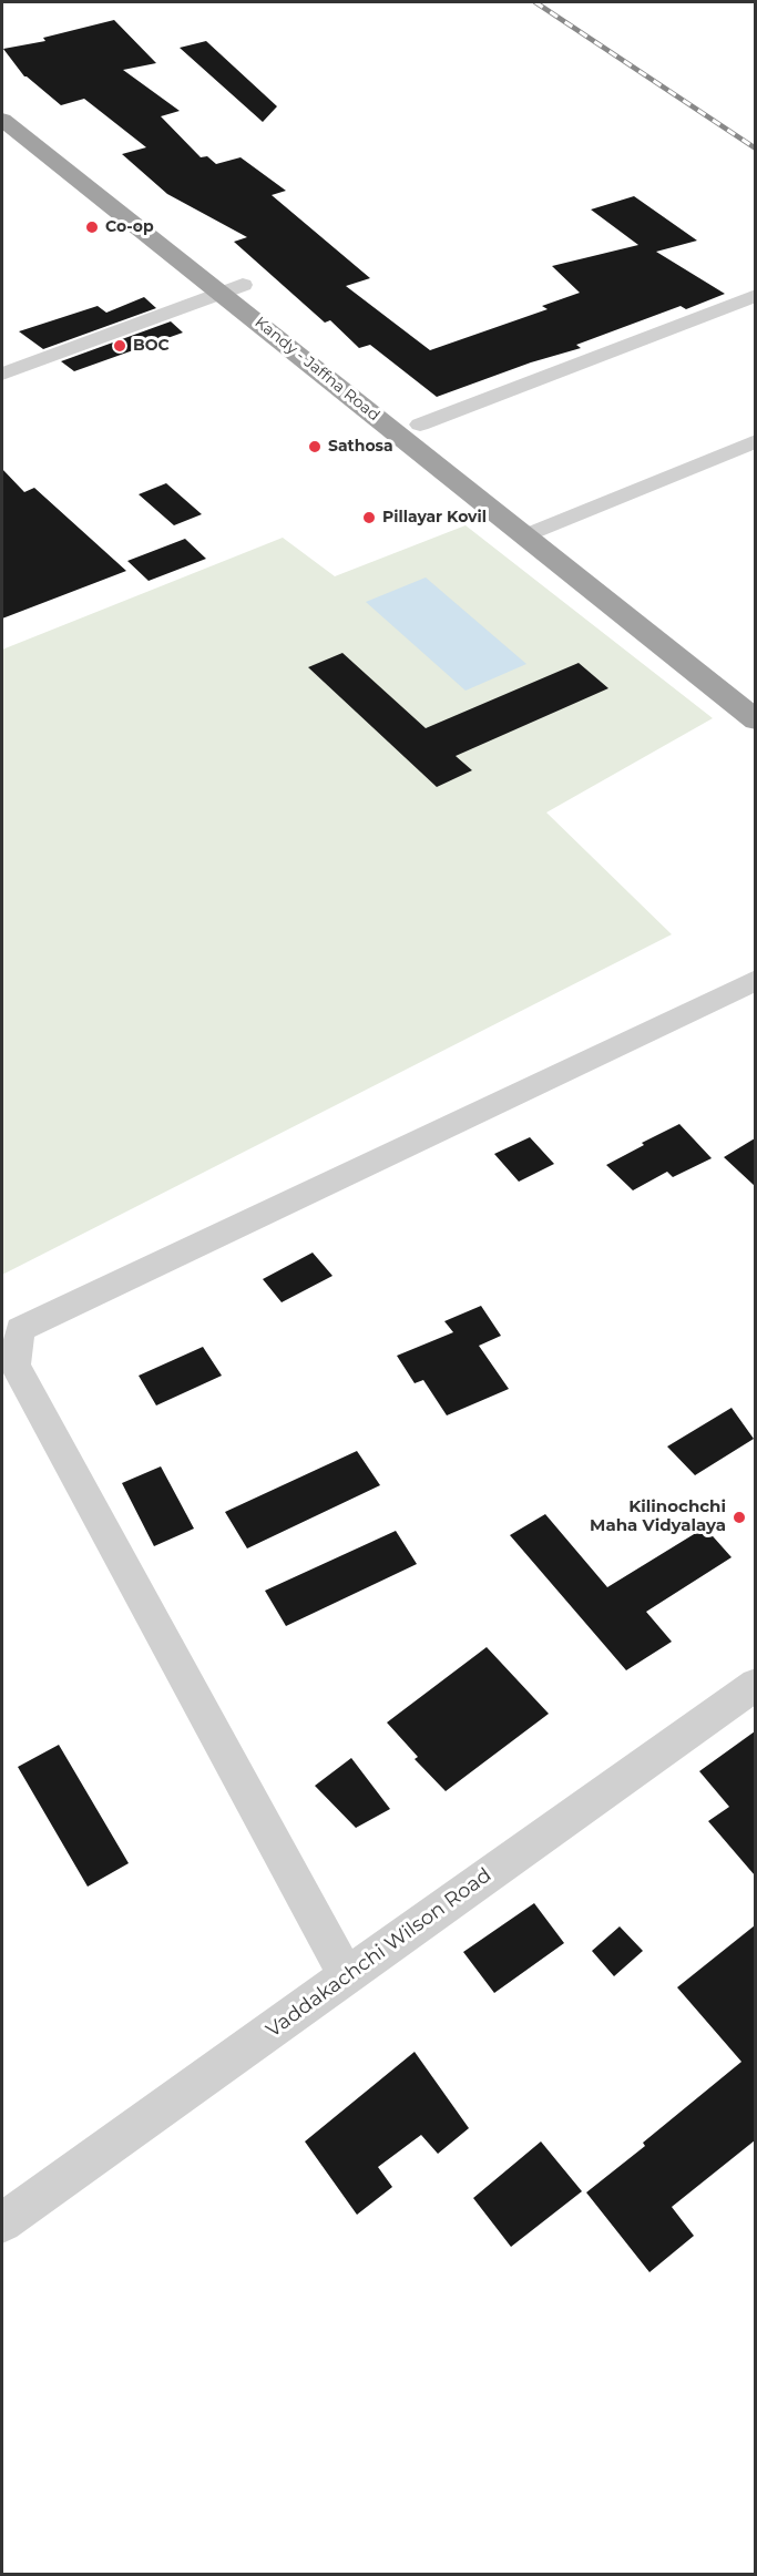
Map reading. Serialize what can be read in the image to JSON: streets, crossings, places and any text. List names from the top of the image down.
{
  "streets": {
    "highway": ["Kandy - Jaffna Road"],
    "street": ["Vaddakachchi Wilson Road"]
  },
  "places": [
    "Co-op",
    "BOC",
    "Sathosa",
    "Pillayar Kovil",
    "Kilinochchi Maha Vidyalaya"
  ]
}
